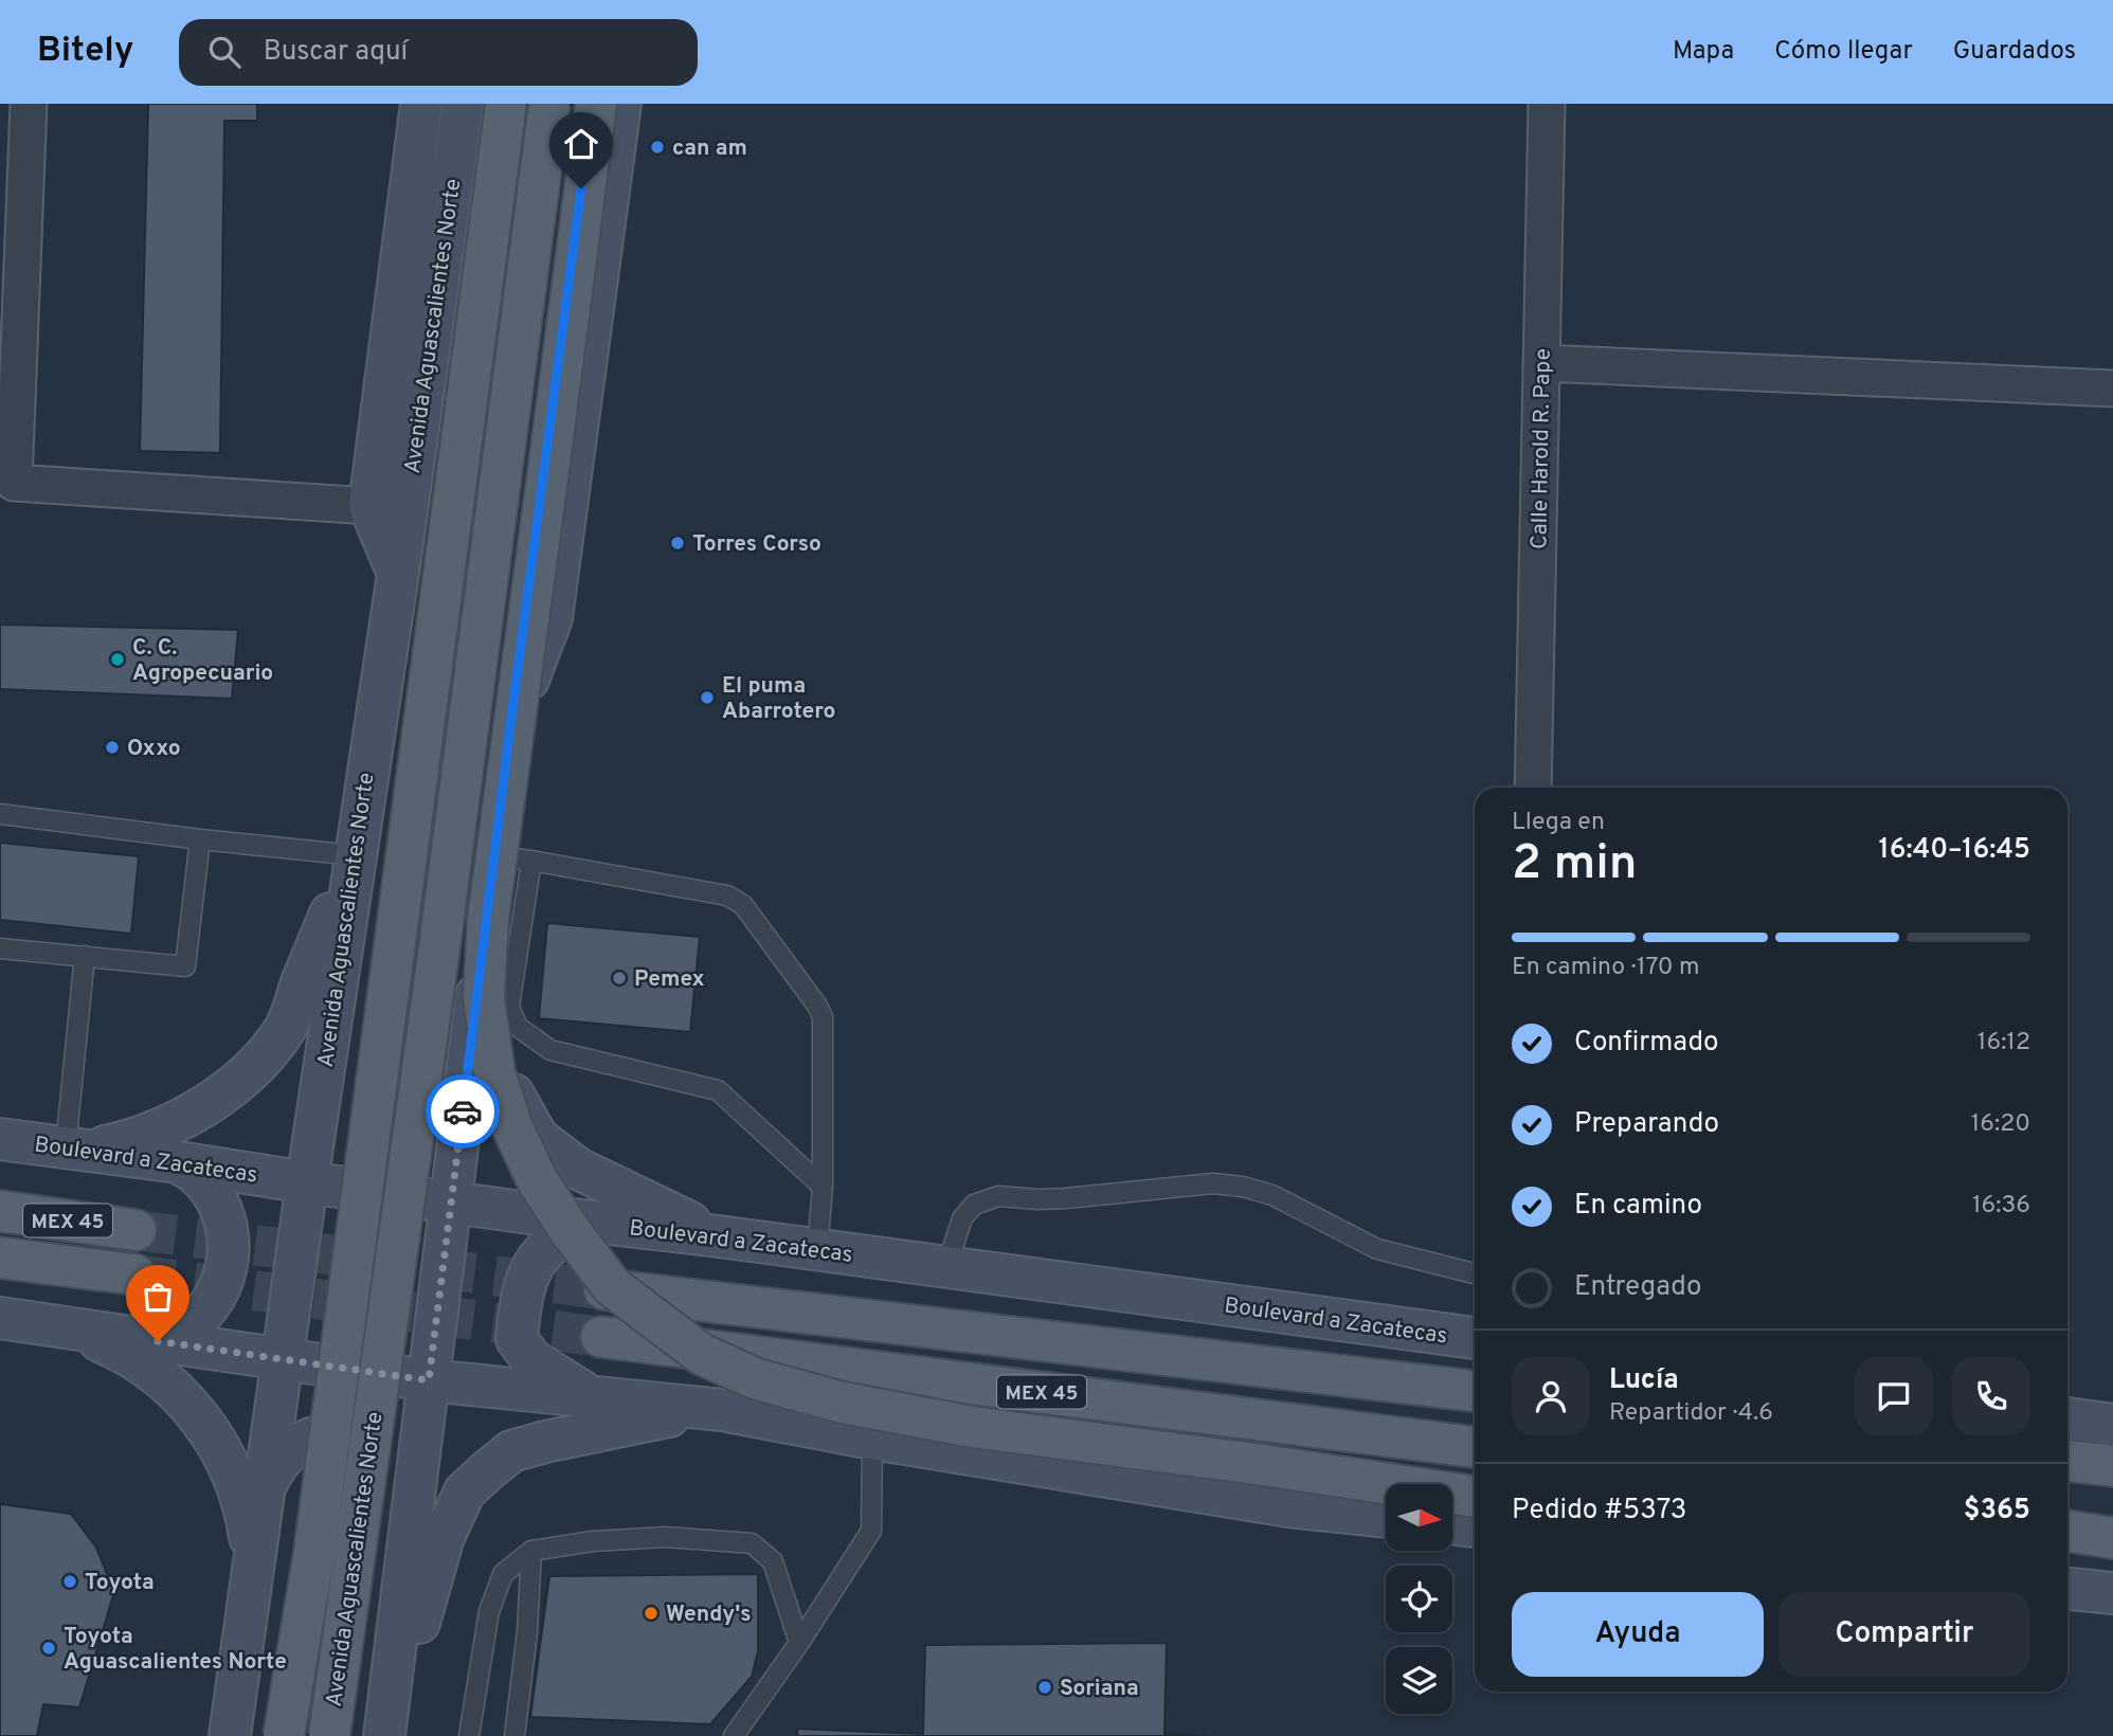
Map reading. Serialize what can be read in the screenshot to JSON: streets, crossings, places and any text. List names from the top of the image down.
{
  "streets": {
    "main road": ["Avenida Aguascalientes Norte", "Boulevard a Zacatecas", "MEX 45"],
    "street": ["Calle Harold R. Pape"]
  },
  "crossings": [
    ["Avenida Aguascalientes Norte", "Boulevard a Zacatecas"]
  ],
  "places": [
    "can am",
    "Torres Corso",
    "C. C. Agropecuario",
    "El puma Abarrotero",
    "Oxxo",
    "Pemex",
    "Toyota",
    "Wendy's",
    "Toyota Aguascalientes Norte",
    "Soriana"
  ],
  "north": "right",
  "page": {
    "header": "Bitely",
    "search": "Buscar aquí",
    "nav": ["Mapa", "Cómo llegar", "Guardados"],
    "heading": ["2 min", "Llega en", "16:40–16:45"],
    "panel": [
      "Lucía",
      "Repartidor · 4.6",
      "Pedido #5373",
      "$365"
    ],
    "bar": "En camino · 170 m",
    "list": [
      ["Confirmado", "16:12"],
      ["Preparando", "16:20"],
      ["En camino", "16:36"],
      "Entregado"
    ],
    "buttons": ["Ayuda", "Compartir"]
  }
}
